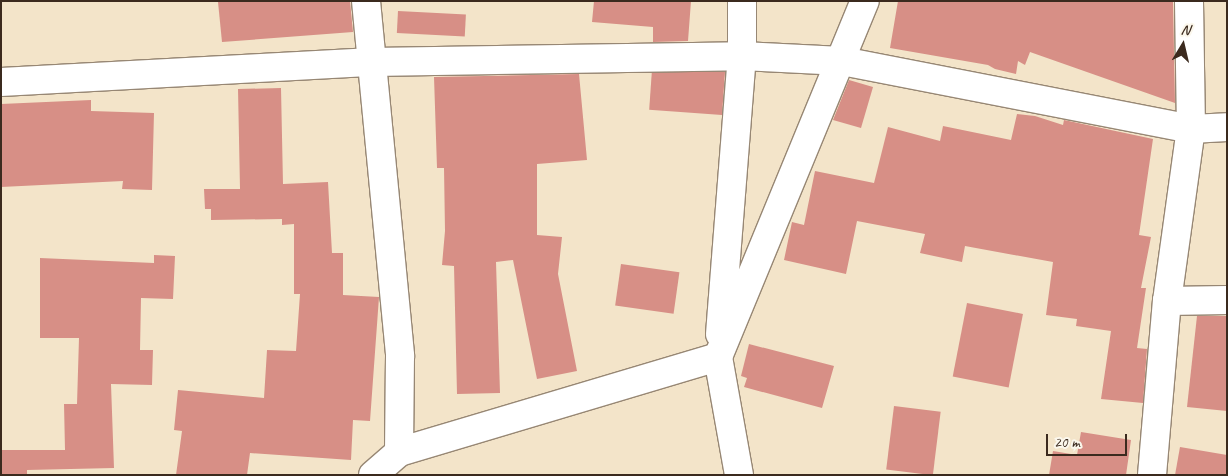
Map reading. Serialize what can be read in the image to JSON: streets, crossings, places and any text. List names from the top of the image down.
{
  "scale_bar": "20 m",
  "north": "top"
}
